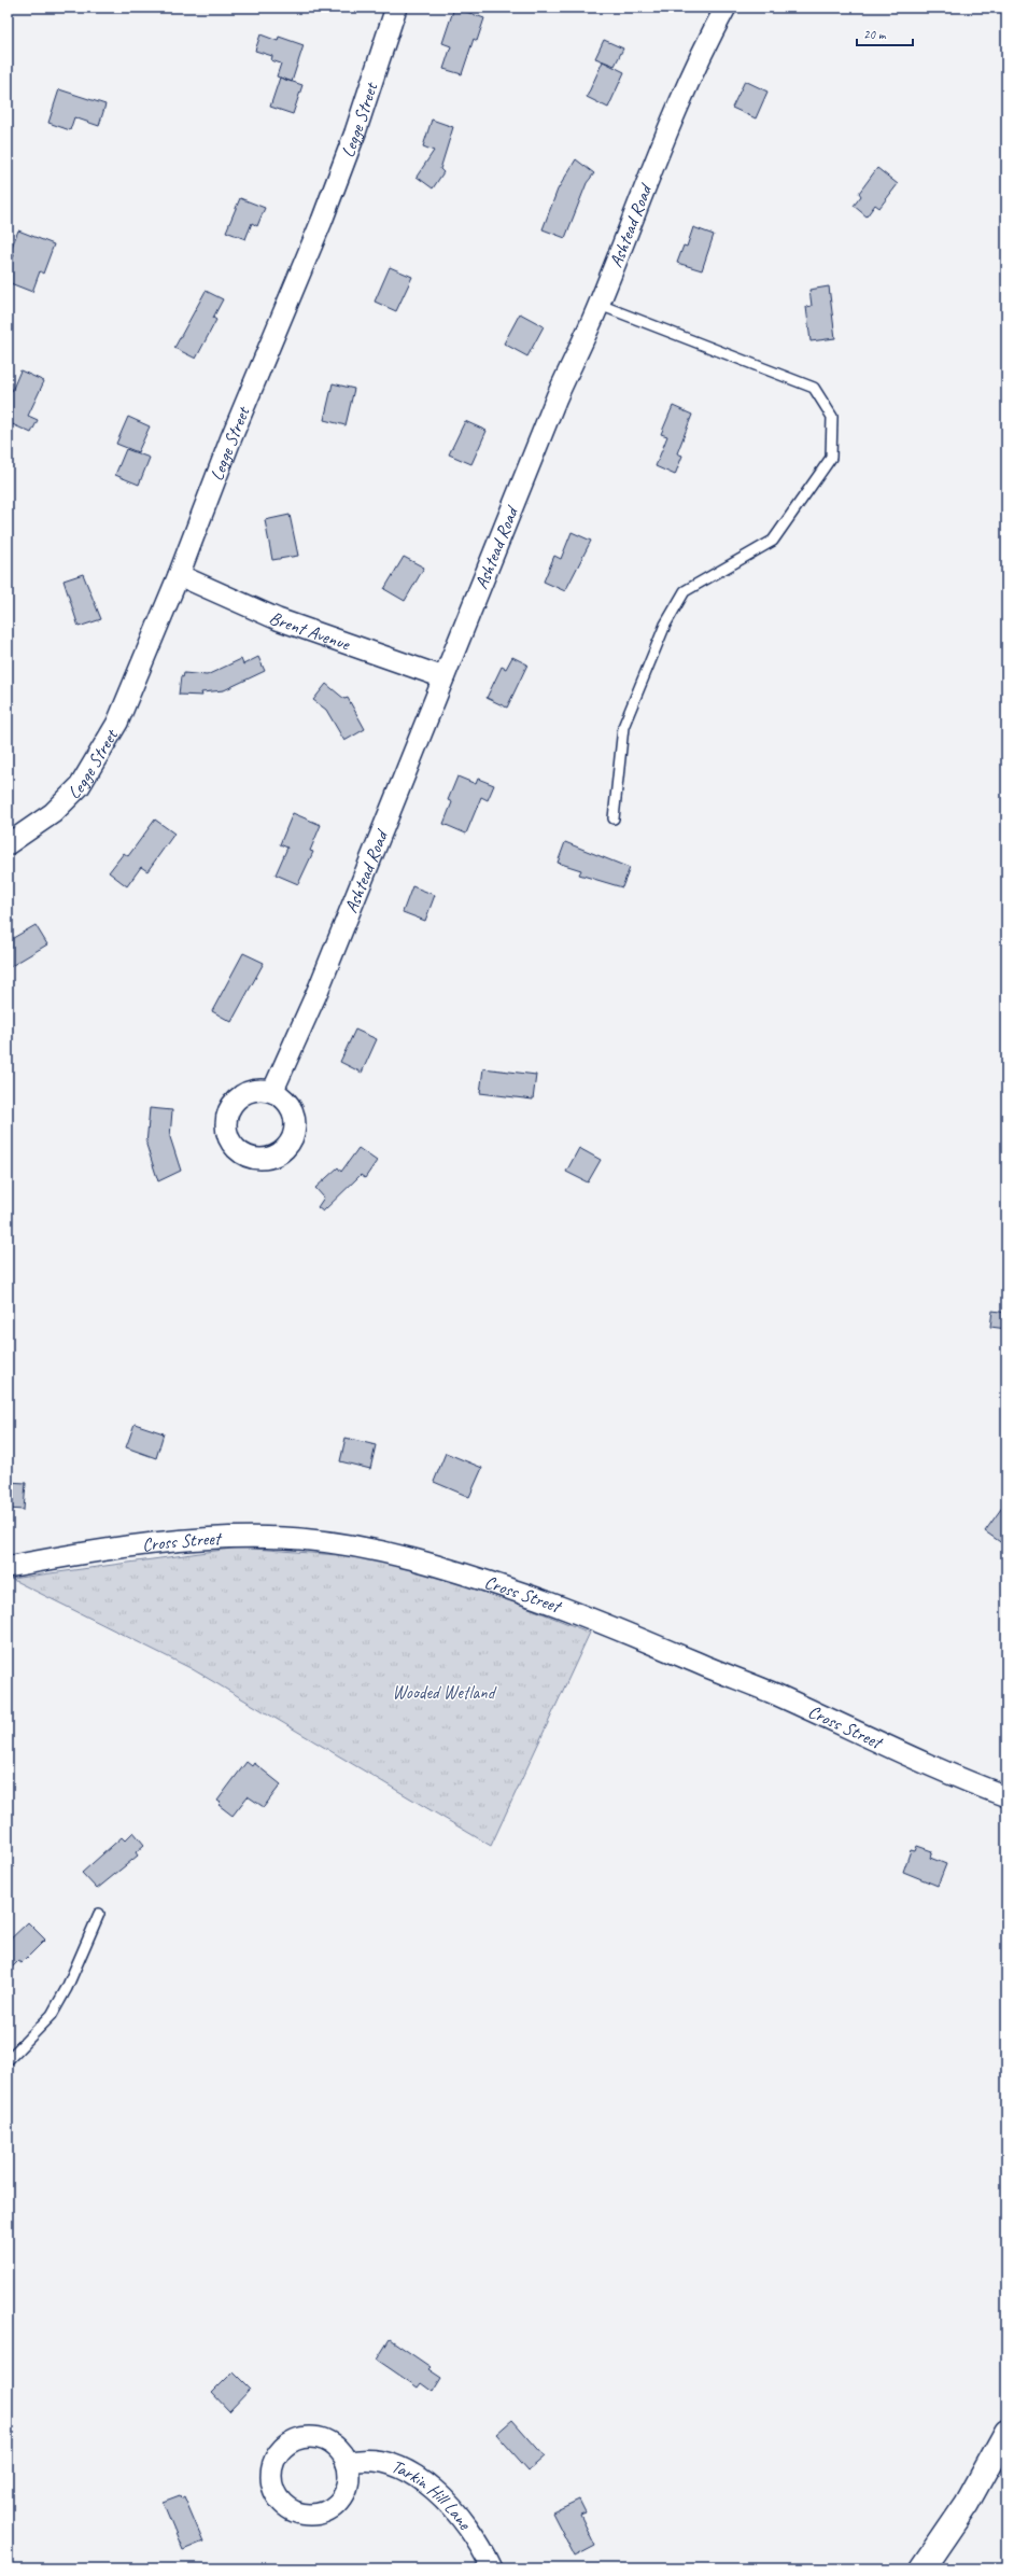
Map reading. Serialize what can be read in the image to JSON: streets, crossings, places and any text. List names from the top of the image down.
{
  "streets": {
    "street": [
      "Legge Street",
      "Ashtead Road",
      "Brent Avenue",
      "Cross Street",
      "Tarkin Hill Lane"
    ]
  },
  "crossings": [
    ["Legge Street", "Brent Avenue"],
    ["Ashtead Road", "Brent Avenue"]
  ],
  "parks": ["Wooded Wetland"],
  "scale_bar": "20 m"
}
